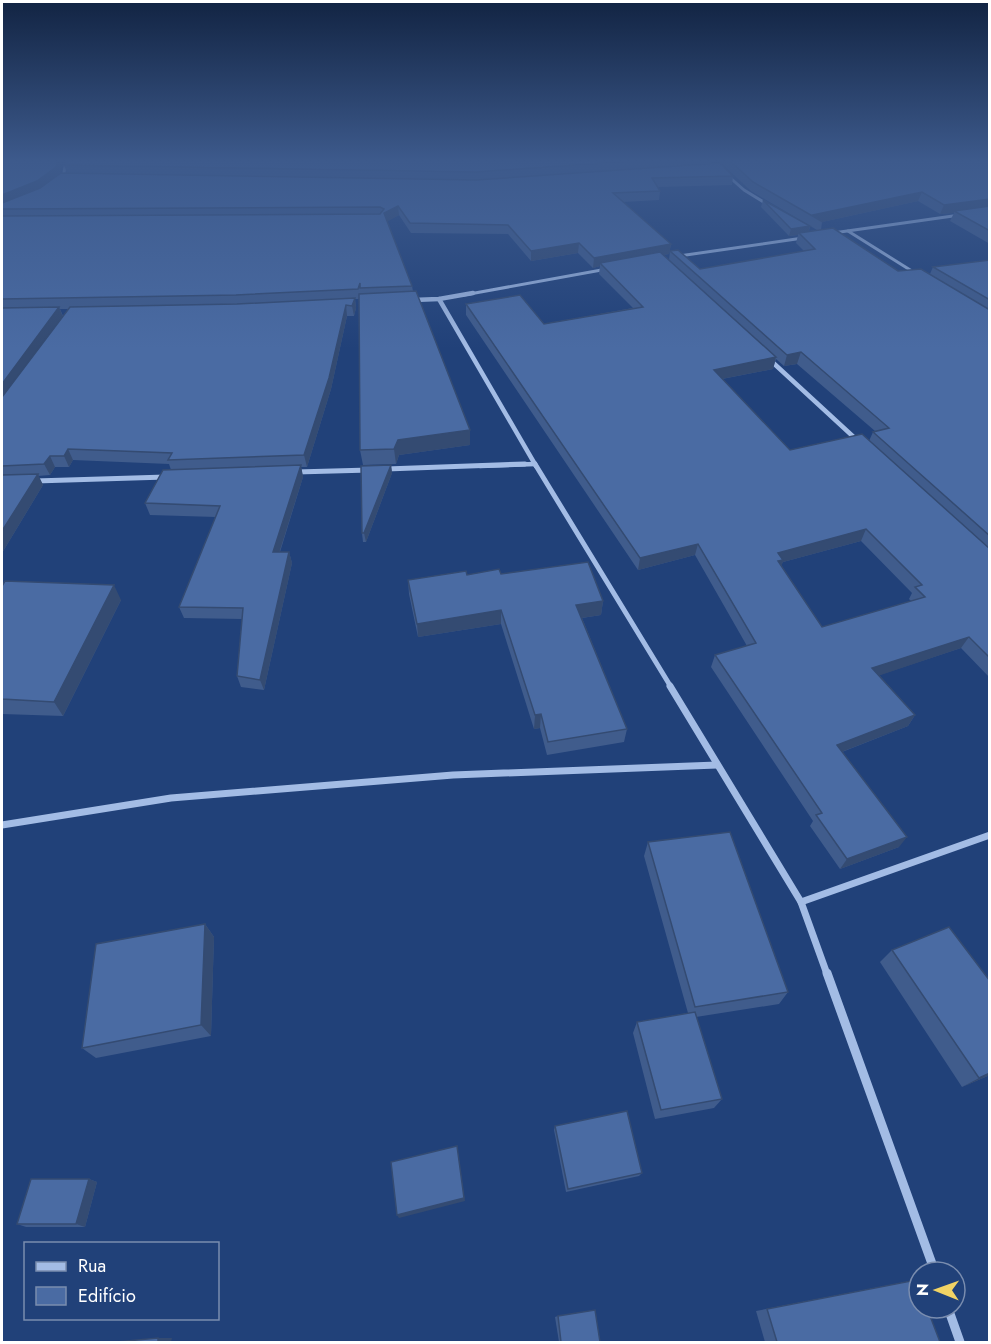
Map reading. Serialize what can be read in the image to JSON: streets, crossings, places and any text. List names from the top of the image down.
{
  "legend": ["Rua", "Edifício"],
  "north": "left"
}
